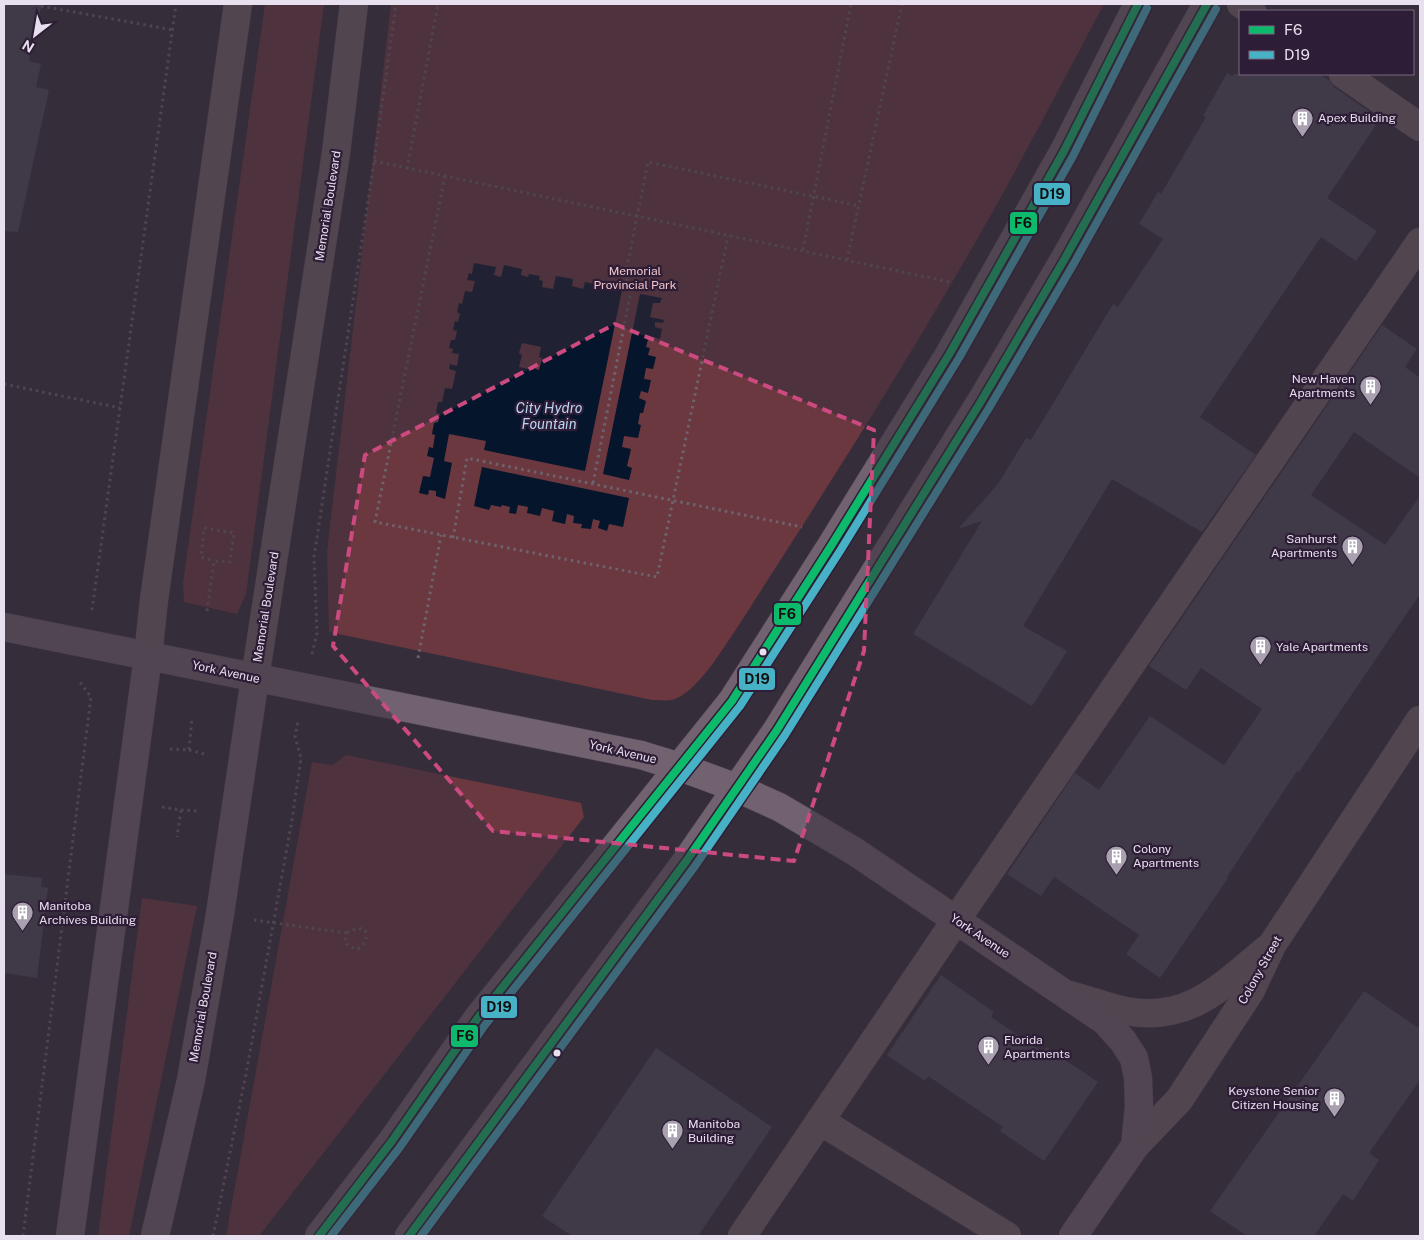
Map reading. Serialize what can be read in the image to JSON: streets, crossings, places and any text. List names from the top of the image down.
{
  "streets": {
    "main road": ["Memorial Boulevard", "York Avenue", "Colony Street"]
  },
  "crossings": [
    ["Memorial Boulevard", "York Avenue"],
    ["York Avenue", "Colony Street"]
  ],
  "water": ["City Hydro Fountain"],
  "parks": ["Memorial Provincial Park"],
  "places": {
    "building": [
      "Apex Building",
      "New Haven Apartments",
      "Sanhurst Apartments",
      "Yale Apartments",
      "Colony Apartments",
      "Manitoba Archives Building",
      "Florida Apartments",
      "Keystone Senior Citizen Housing",
      "Manitoba Building"
    ]
  },
  "lines": ["transit line F6", "transit line D19"],
  "legend": ["F6", "D19"],
  "north": "bottom left"
}
